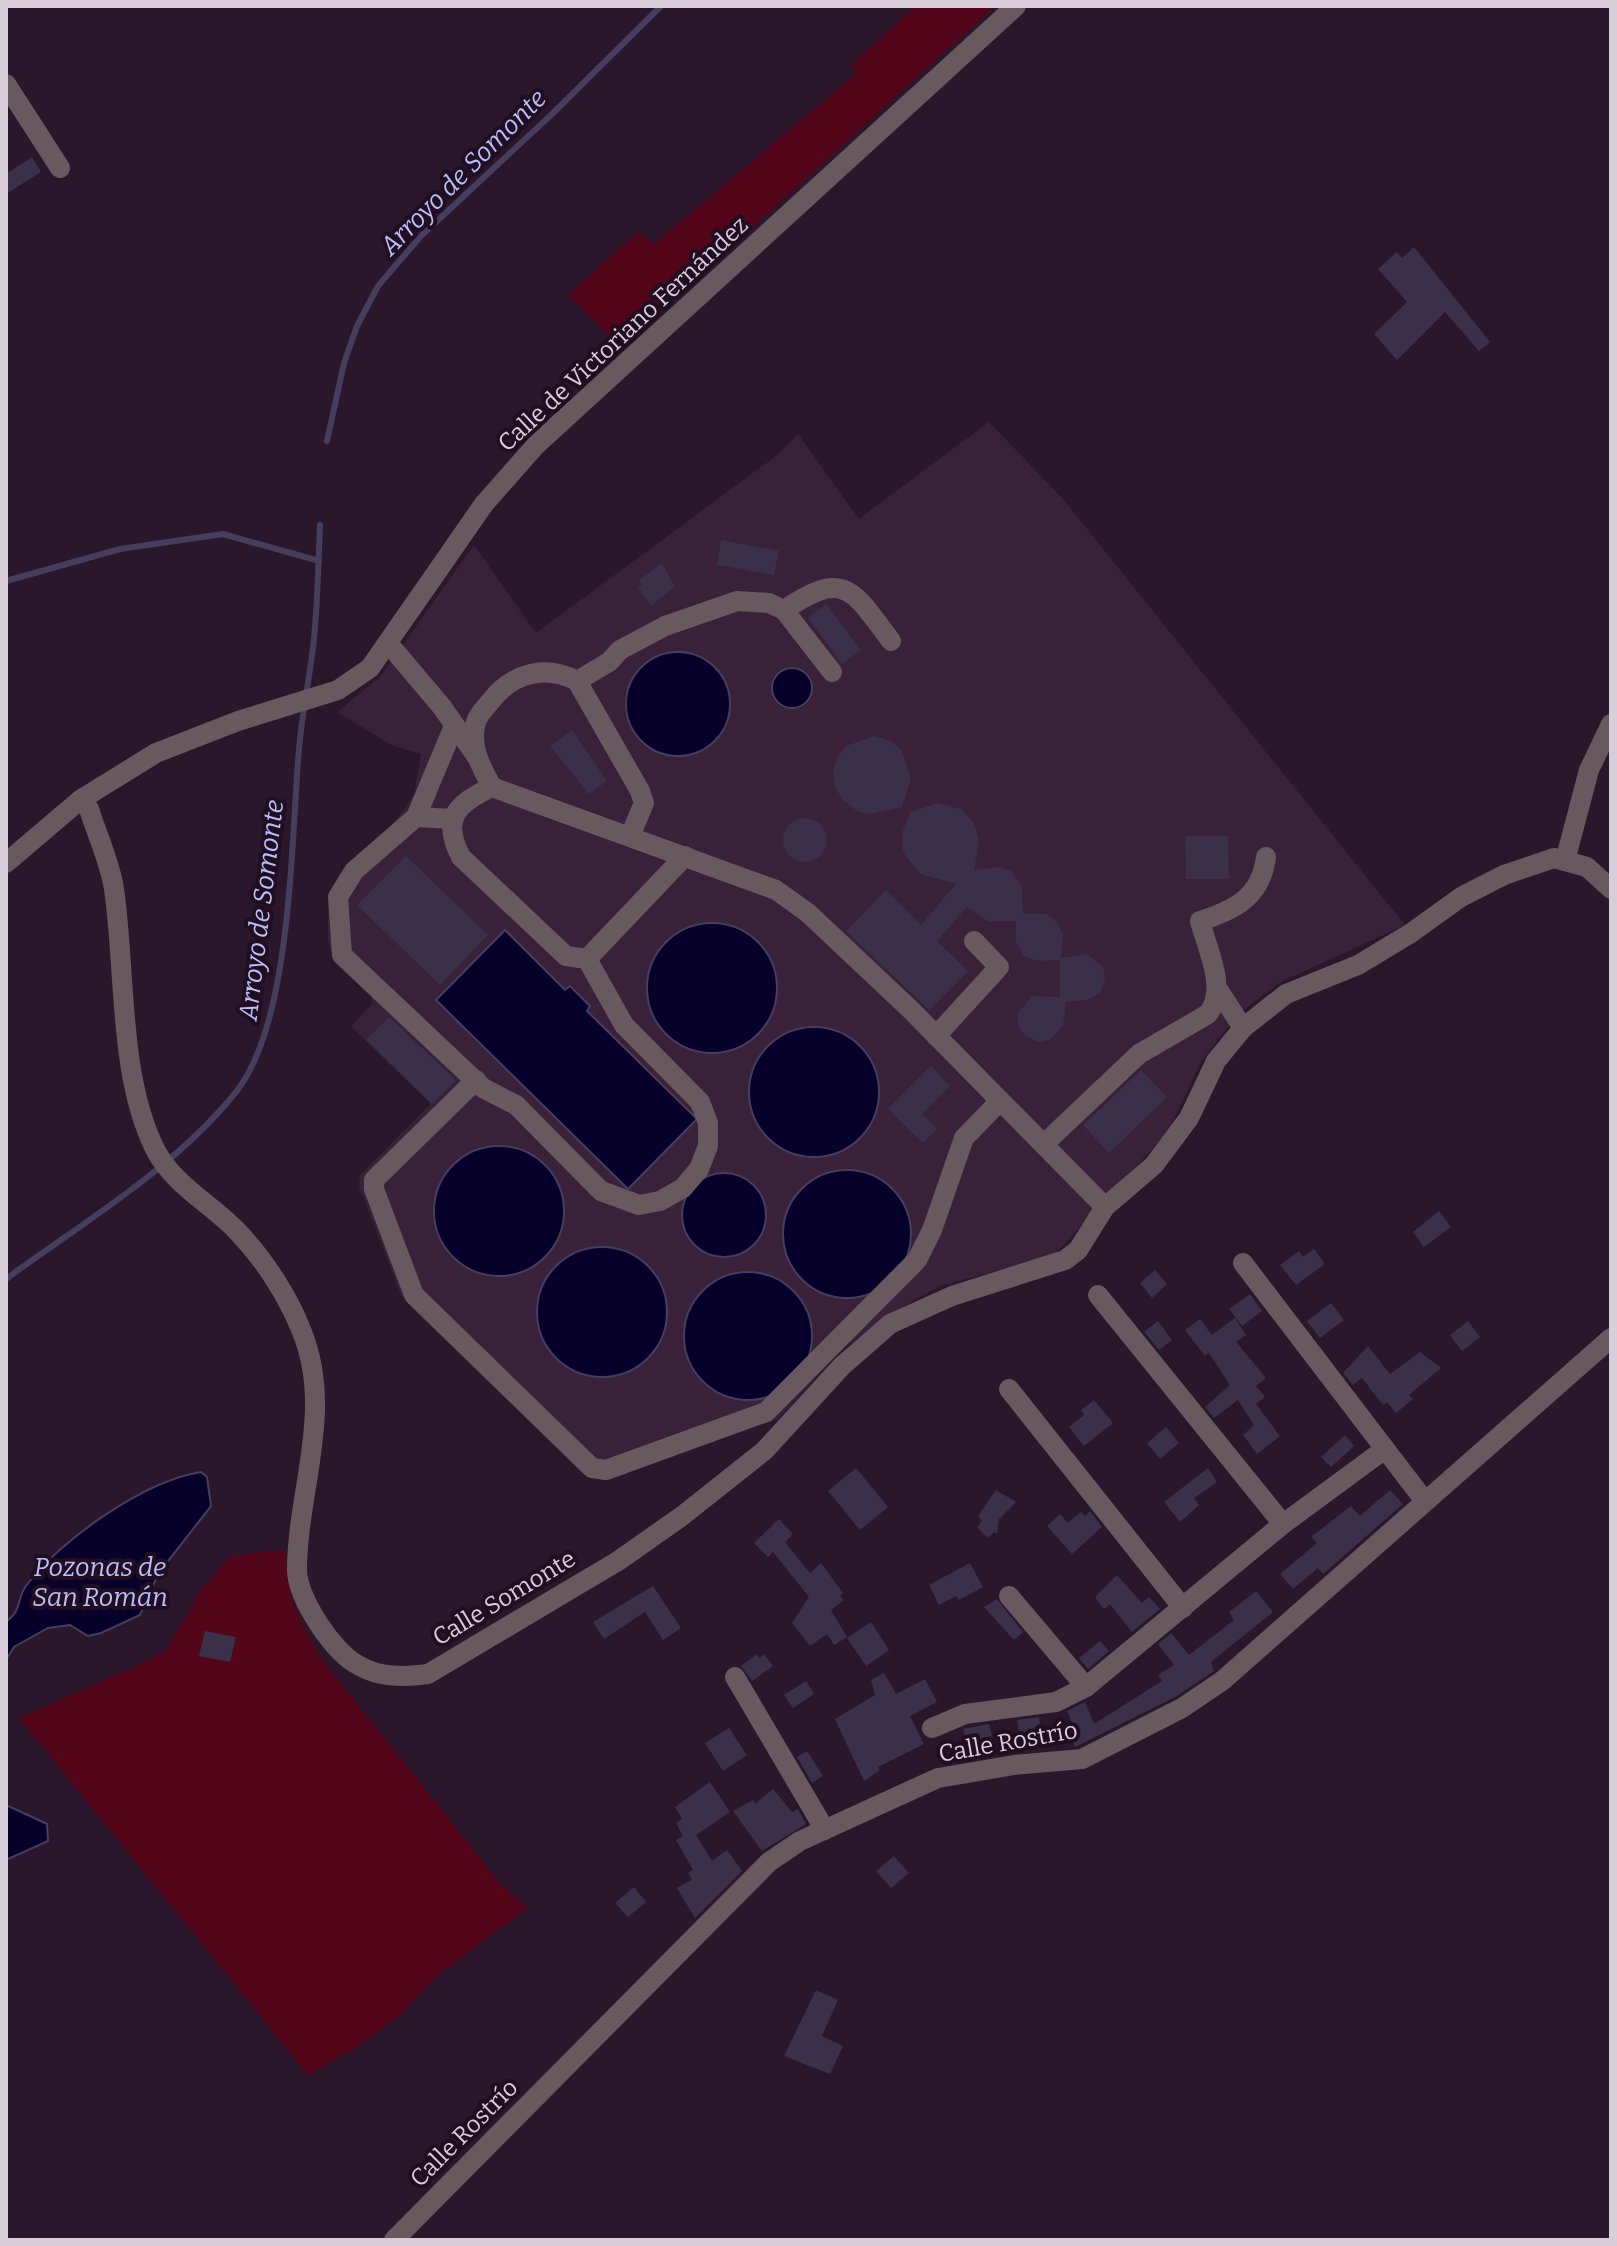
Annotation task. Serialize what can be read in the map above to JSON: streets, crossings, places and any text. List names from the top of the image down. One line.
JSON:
{"streets":{"street":["Calle de Victoriano Fernández","Calle Somonte","Calle Rostrío"]},"crossings":[["Calle de Victoriano Fernández","Calle Somonte"]],"water":["Arroyo de Somonte","Pozonas de San Román"]}
